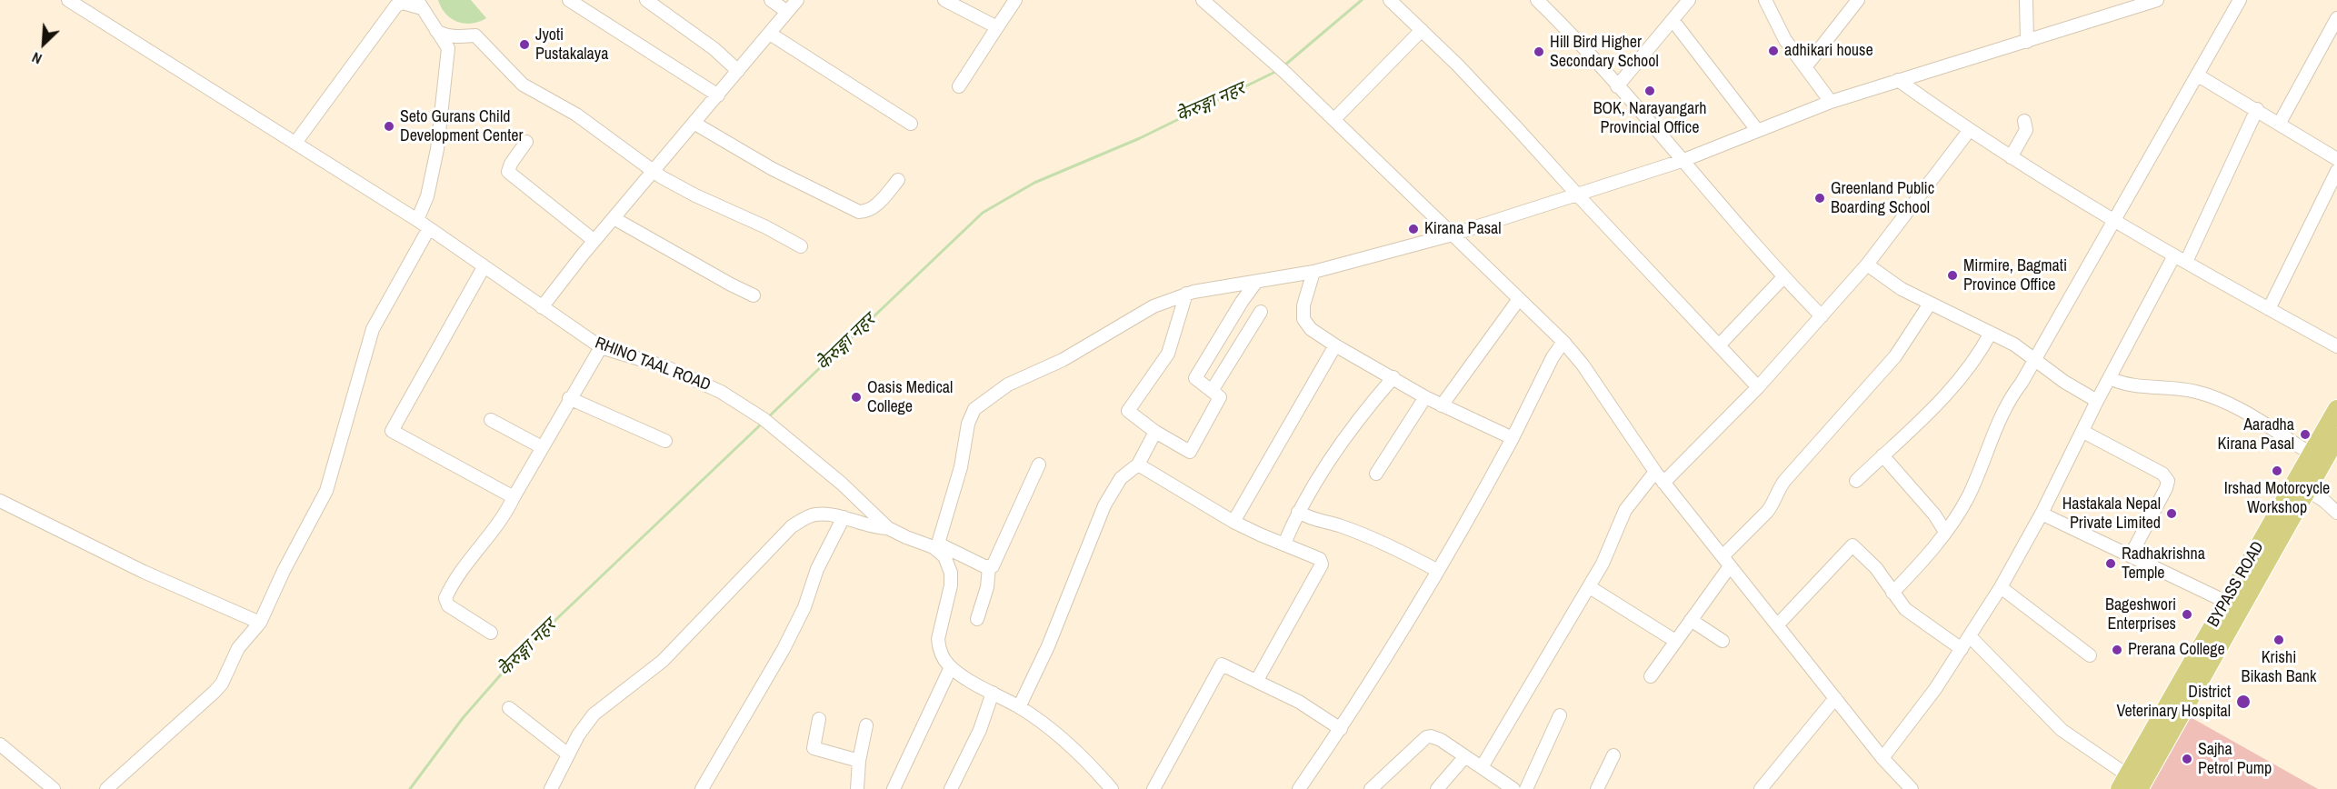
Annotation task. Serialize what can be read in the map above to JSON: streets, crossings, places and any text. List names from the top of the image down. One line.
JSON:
{"streets":{"highway":["BYPASS ROAD"],"street":["RHINO TAAL ROAD"]},"water":["केेरुङ्गा नहर"],"places":["Jyoti Pustakalaya","adhikari house","Hill Bird Higher Secondary School","BOK, Narayangarh Provincial Office","Seto Gurans Child Development Center","Greenland Public Boarding School","Kirana Pasal","Mirmire, Bagmati Province Office","Oasis Medical College","Aaradha Kirana Pasal","Irshad Motorcycle Workshop","Hastakala Nepal Private Limited","Radhakrishna Temple","Bageshwori Enterprises","Krishi Bikash Bank","Prerana College","District Veterinary Hospital","Sajha Petrol Pump"],"north":"bottom left"}
